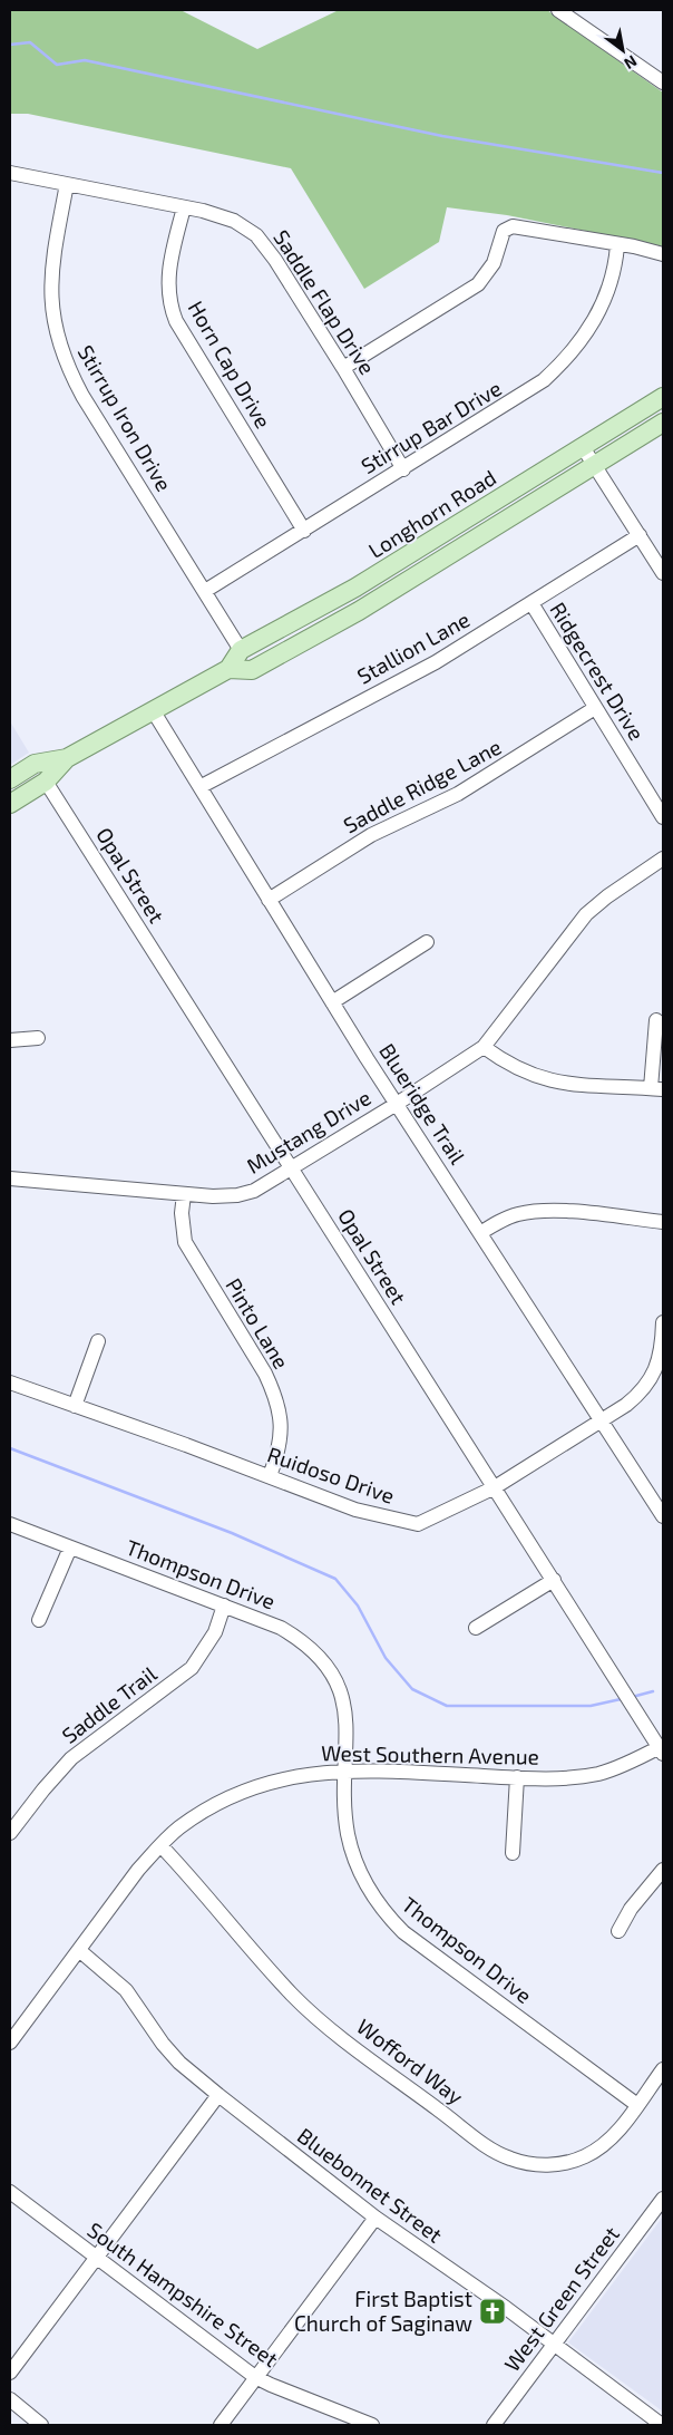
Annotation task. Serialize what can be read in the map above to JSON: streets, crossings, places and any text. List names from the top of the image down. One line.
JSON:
{"streets":{"main road":["Longhorn Road"],"street":["Saddle Flap Drive","Horn Cap Drive","Stirrup Iron Drive","Stirrup Bar Drive","Stallion Lane","Ridgecrest Drive","Saddle Ridge Lane","Opal Street","Blueridge Trail","Mustang Drive","Pinto Lane","Ruidoso Drive","Thompson Drive","Saddle Trail","West Southern Avenue","Wofford Way","Bluebonnet Street","South Hampshire Street","West Green Street"]},"crossings":[["Saddle Flap Drive","Horn Cap Drive"],["Saddle Flap Drive","Stirrup Iron Drive"],["Saddle Flap Drive","Stirrup Bar Drive"],["Horn Cap Drive","Stirrup Bar Drive"],["Stirrup Iron Drive","Stirrup Bar Drive"],["Stirrup Iron Drive","Longhorn Road"],["Longhorn Road","Opal Street"],["Longhorn Road","Blueridge Trail"],["Stallion Lane","Ridgecrest Drive"],["Stallion Lane","Blueridge Trail"],["Ridgecrest Drive","Saddle Ridge Lane"],["Saddle Ridge Lane","Blueridge Trail"],["Opal Street","Mustang Drive"],["Opal Street","Ruidoso Drive"],["Opal Street","West Southern Avenue"],["Blueridge Trail","Mustang Drive"],["Blueridge Trail","Ruidoso Drive"],["Mustang Drive","Pinto Lane"],["Pinto Lane","Ruidoso Drive"],["Thompson Drive","Saddle Trail"],["Thompson Drive","West Southern Avenue"],["Thompson Drive","Wofford Way"],["West Southern Avenue","Wofford Way"],["West Southern Avenue","Bluebonnet Street"],["Bluebonnet Street","West Green Street"]],"places":{"church":["First Baptist Church of Saginaw"]},"north":"bottom right"}
